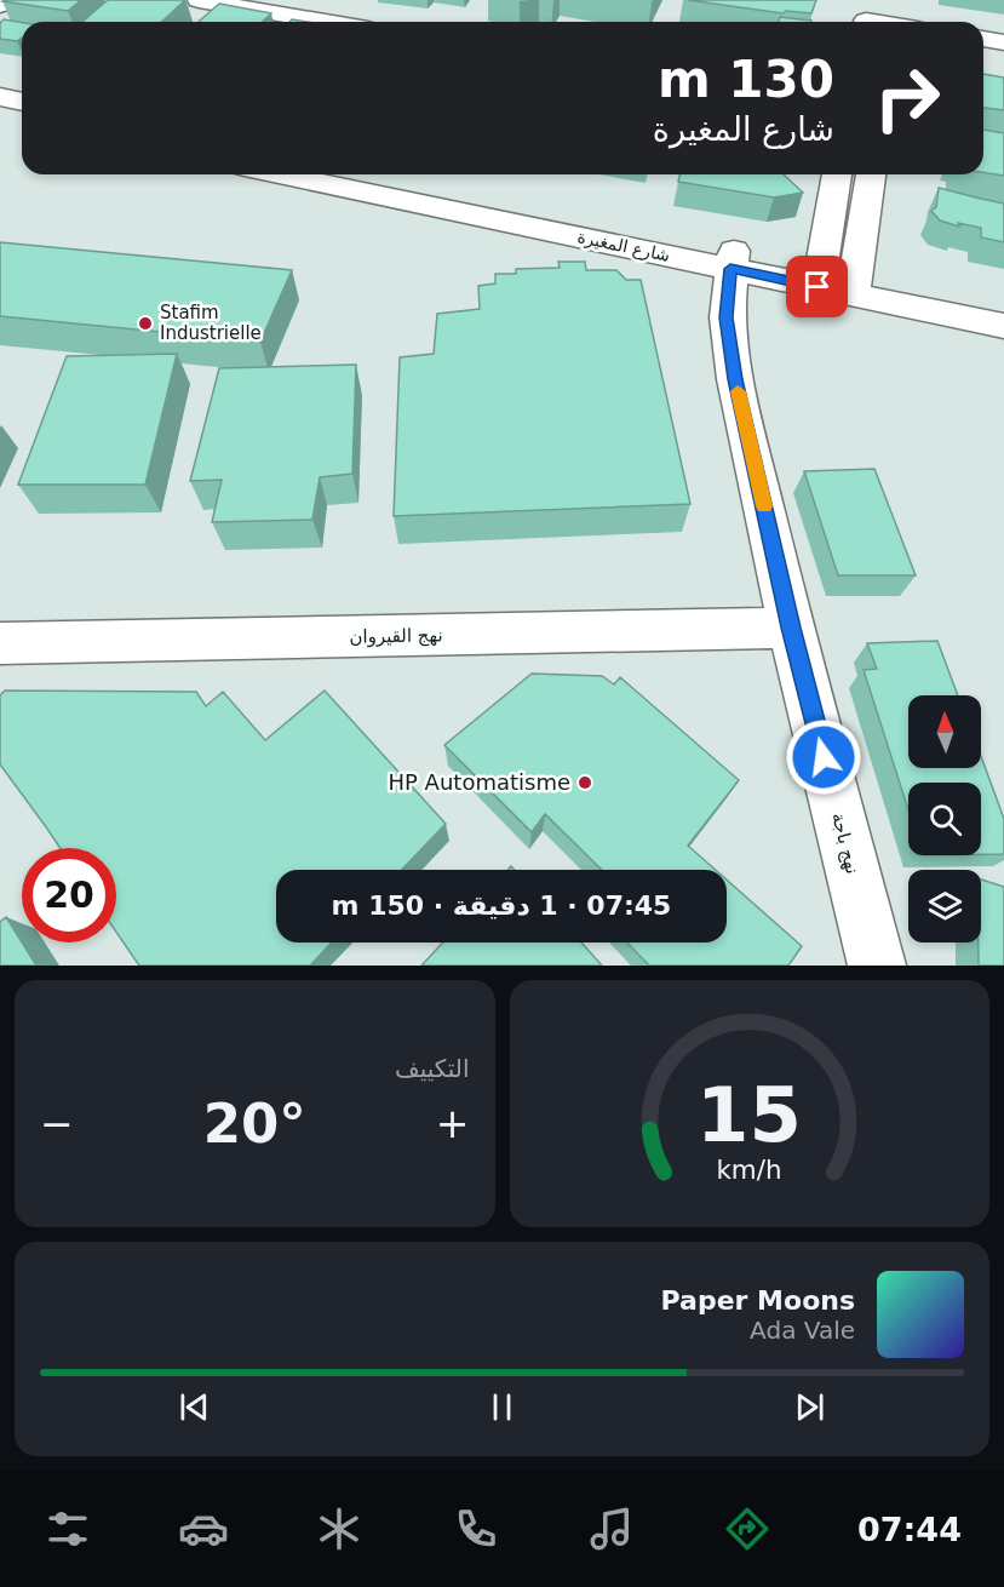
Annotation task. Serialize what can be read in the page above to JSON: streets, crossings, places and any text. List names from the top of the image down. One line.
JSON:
{"streets":{"street":["شارع المغيرة","نهج القيروان","نهج باجة"]},"crossings":[["شارع المغيرة","نهج باجة"],["نهج القيروان","نهج باجة"]],"places":["Stafim Industrielle","HP Automatisme"],"north":"top","page":{"turn":["130 m","شارع المغيرة"],"limit":"20","trip":"07:45 · 1 دقيقة · 150 m","tile":"التكييف","heat":["−","20°","+"],"song":["Paper Moons","Ada Vale"],"tabs":"07:44","gauge":["15","km/h"]}}
